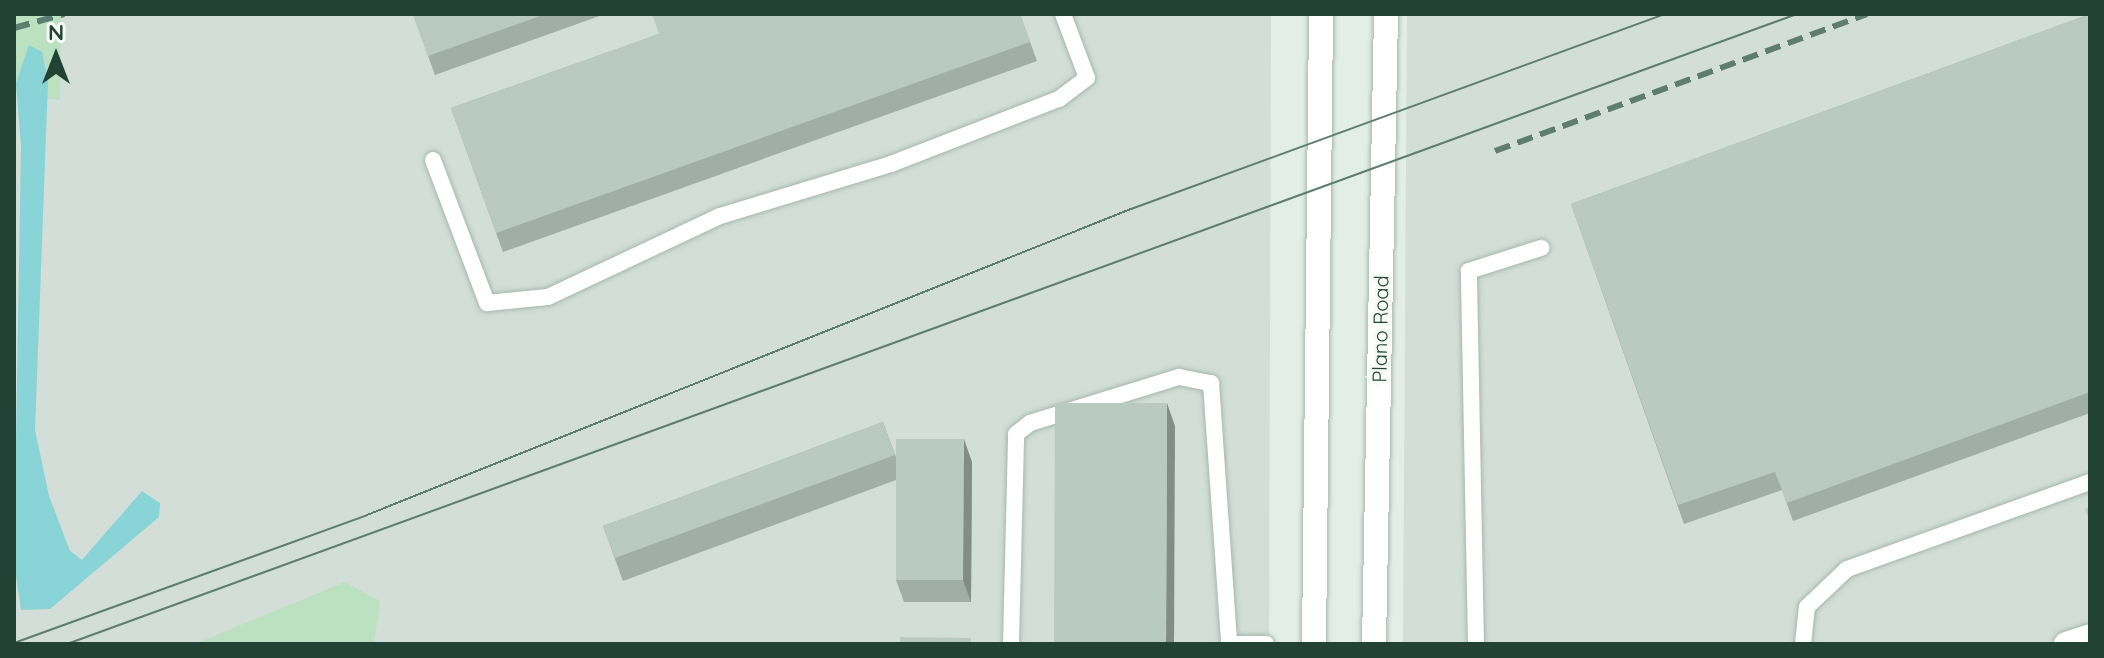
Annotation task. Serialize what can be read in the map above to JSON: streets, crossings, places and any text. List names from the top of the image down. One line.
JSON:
{"streets":{"main road":["Plano Road"]},"north":"top"}
